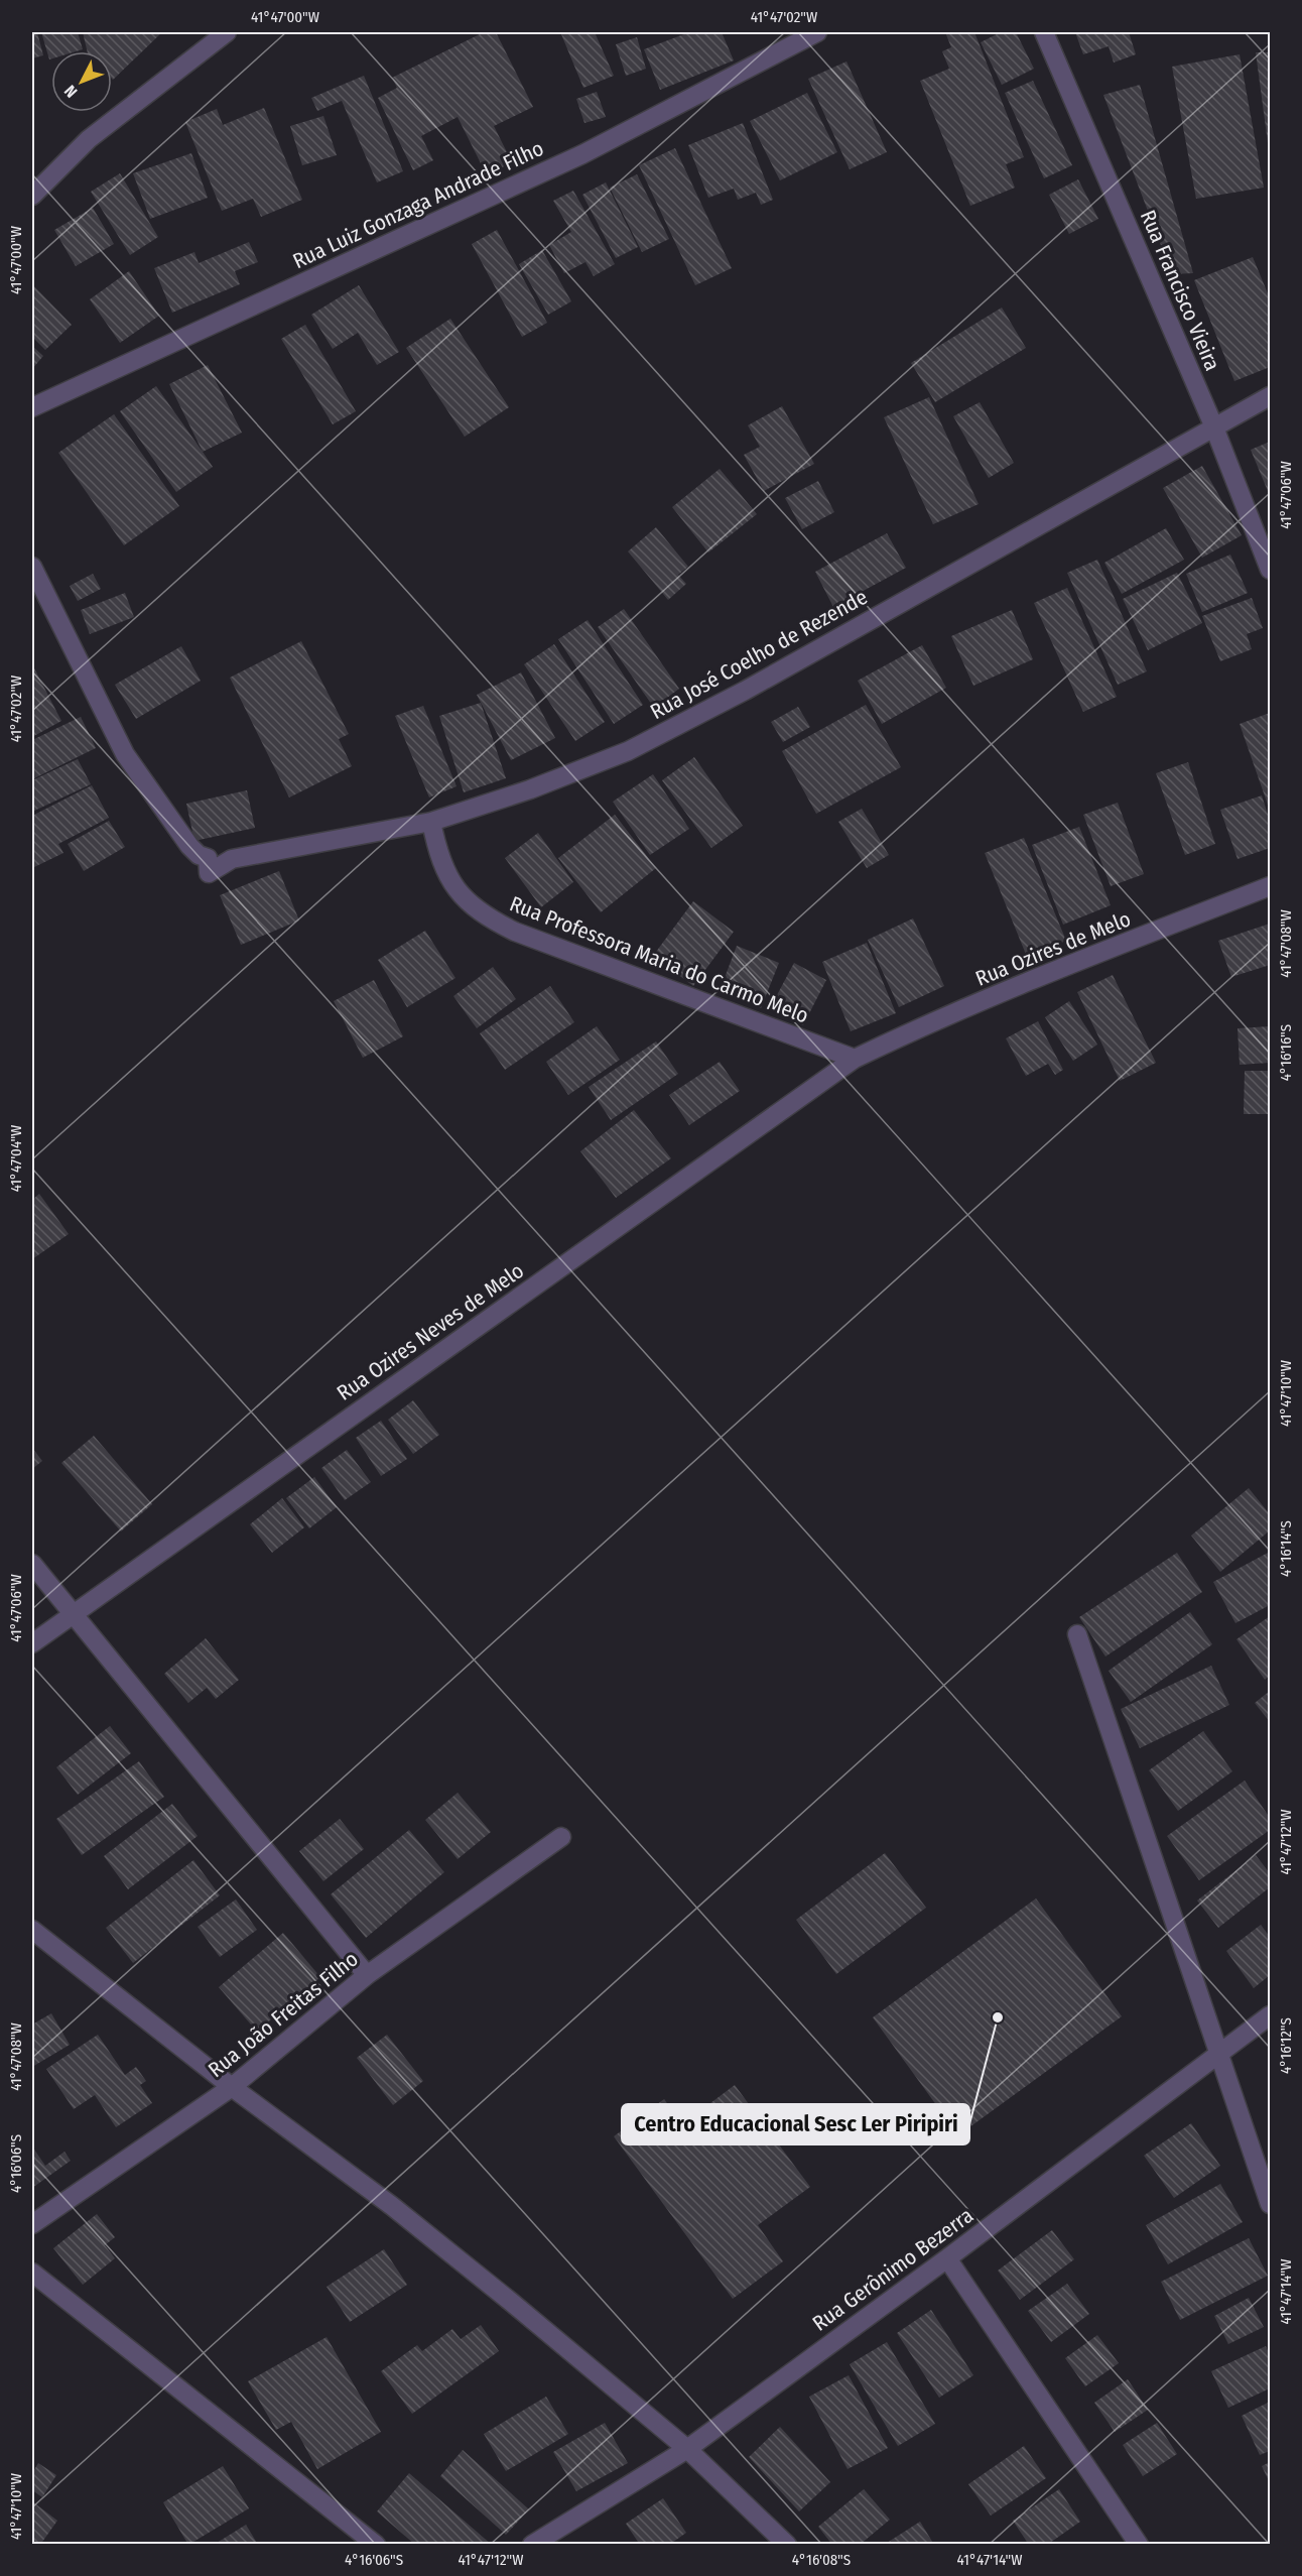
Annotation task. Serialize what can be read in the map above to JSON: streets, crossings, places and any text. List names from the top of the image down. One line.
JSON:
{"streets":{"street":["Rua Luiz Gonzaga Andrade Filho","Rua Francisco Vieira","Rua José Coelho de Rezende","Rua Ozires de Melo","Rua Professora Maria do Carmo Melo","Rua Ozires Neves de Melo","Rua João Freitas Filho","Rua Gerônimo Bezerra"]},"crossings":[["Rua Francisco Vieira","Rua José Coelho de Rezende"],["Rua José Coelho de Rezende","Rua Professora Maria do Carmo Melo"],["Rua Ozires de Melo","Rua Professora Maria do Carmo Melo"],["Rua Ozires de Melo","Rua Ozires Neves de Melo"],["Rua Professora Maria do Carmo Melo","Rua Ozires Neves de Melo"]],"places":["Centro Educacional Sesc Ler Piripiri"],"north":"bottom left","coordinates":["41°47'00\"W","41°47'02\"W","41°47'06\"W","41°47'08\"W","4°16'16\"S","41°47'04\"W","41°47'10\"W","4°16'14\"S","41°47'12\"W","4°16'12\"S","4°16'06\"S","41°47'14\"W","4°16'08\"S"]}
